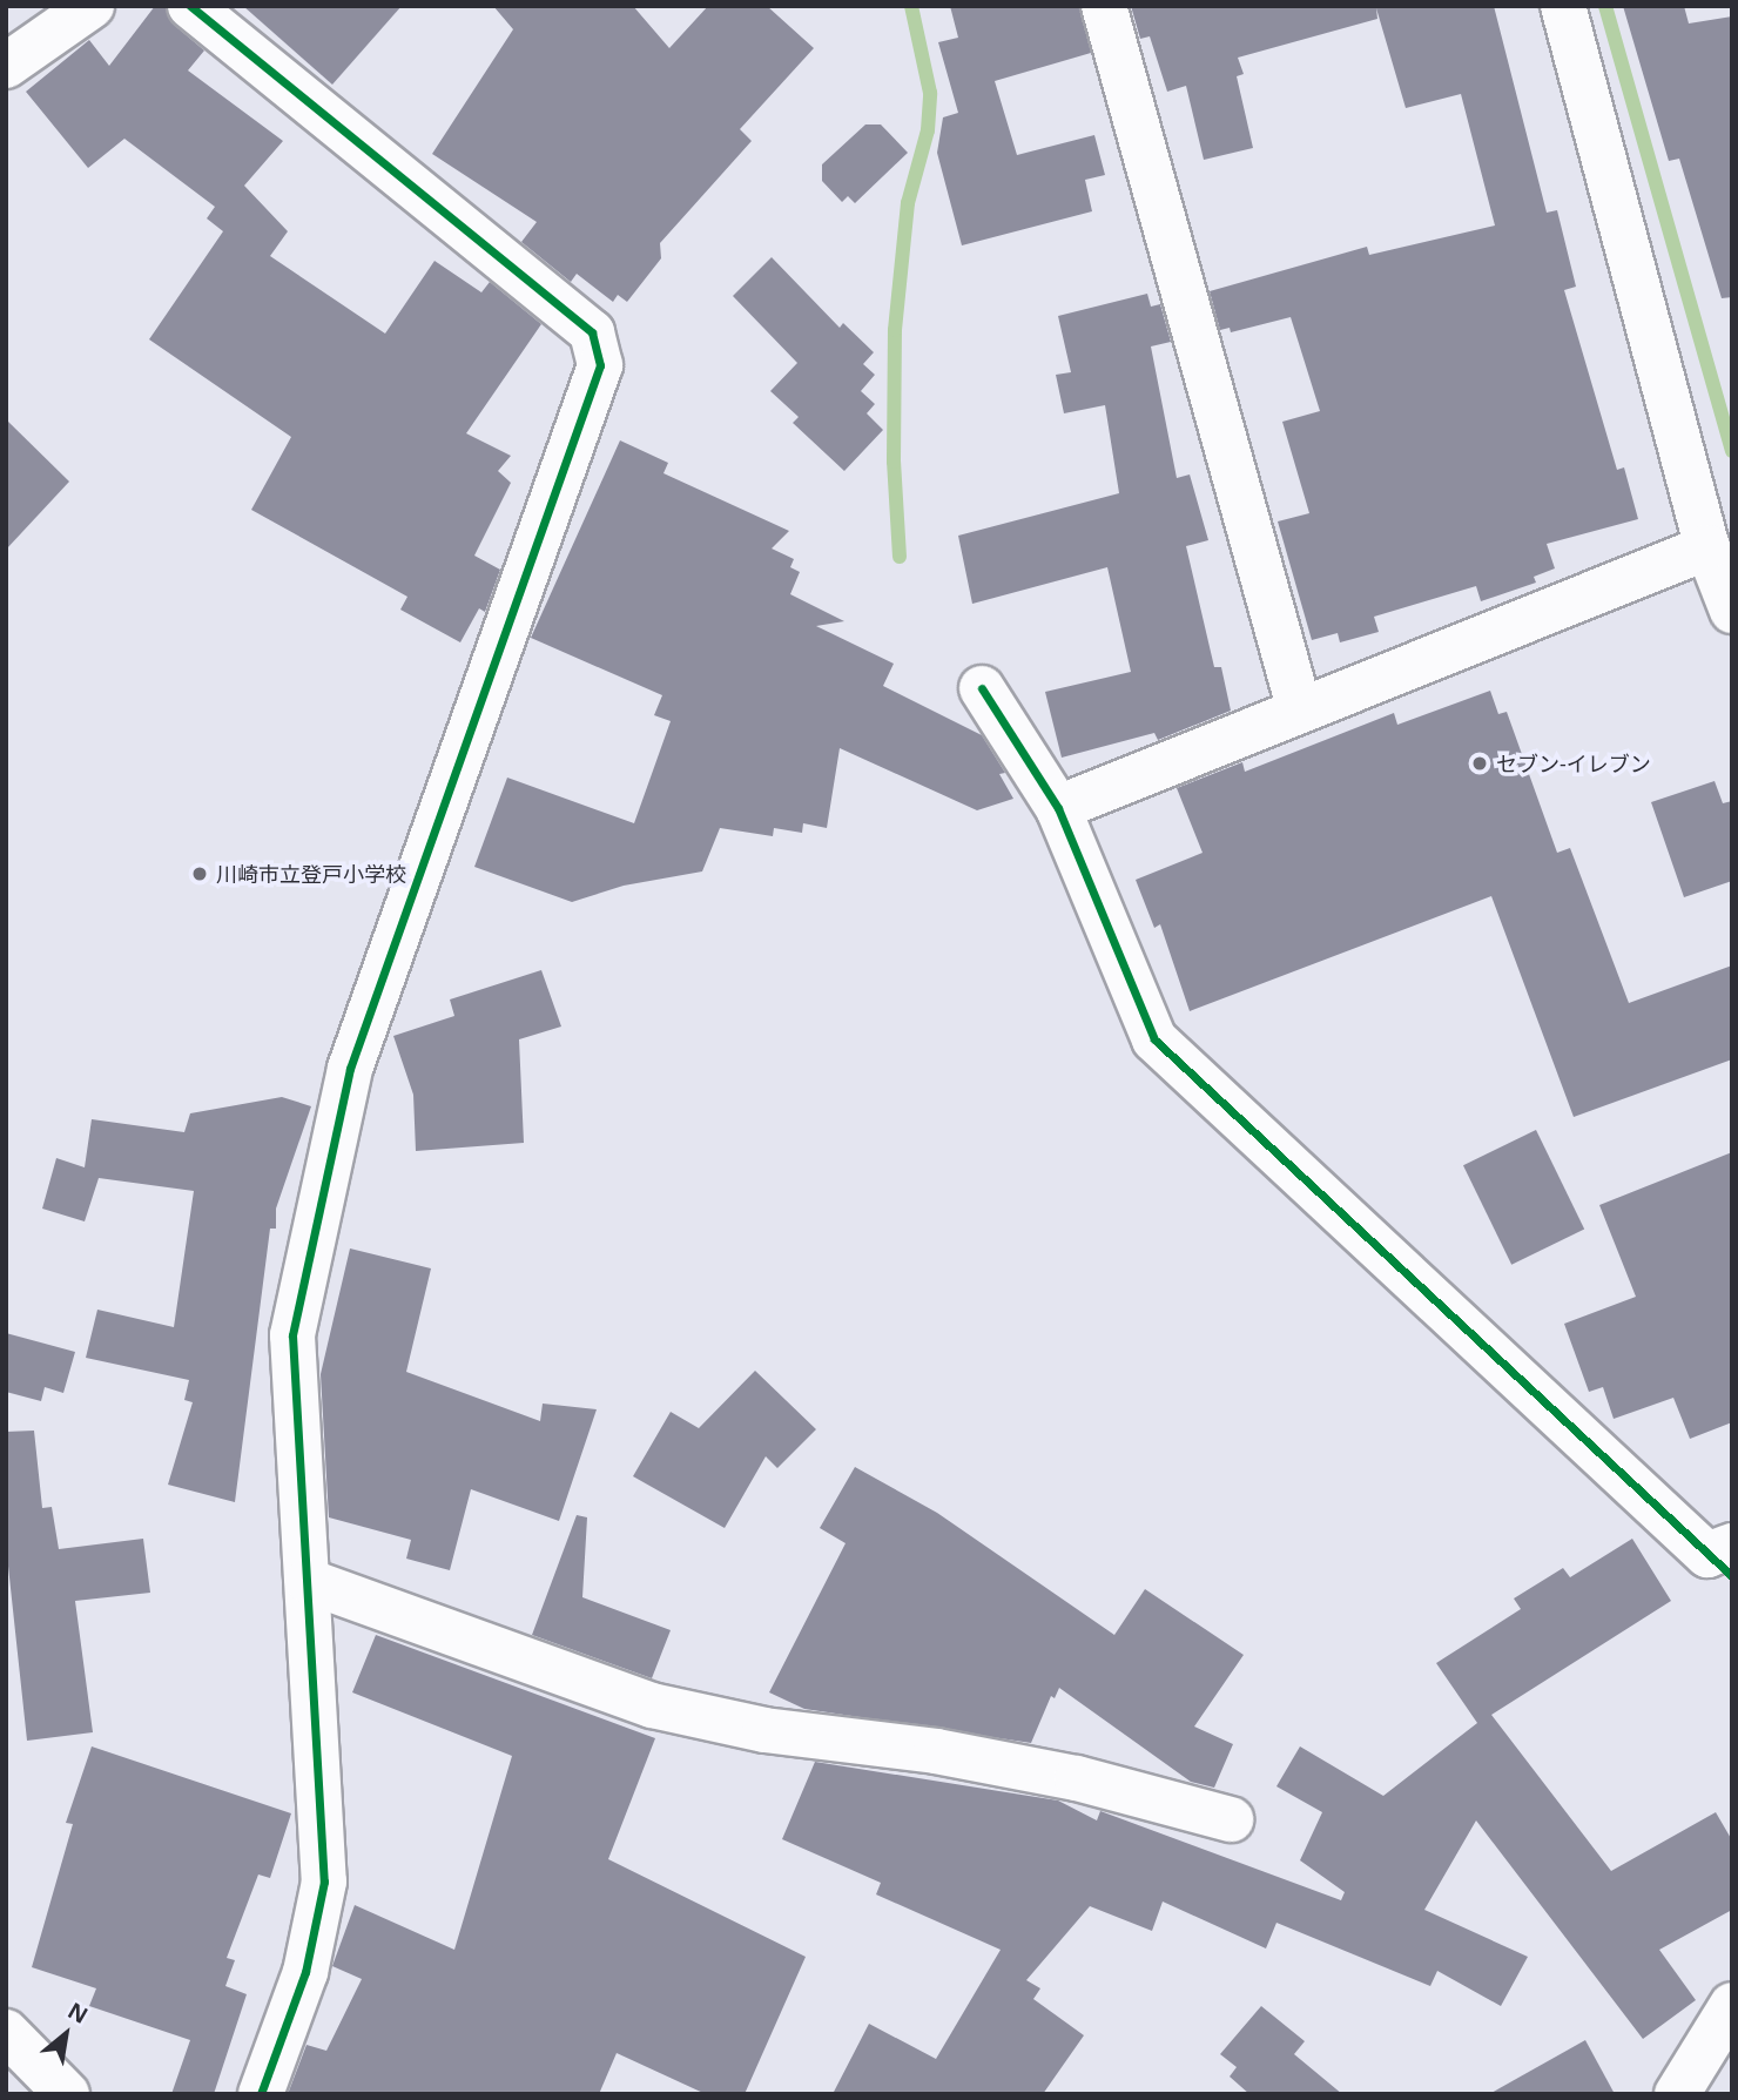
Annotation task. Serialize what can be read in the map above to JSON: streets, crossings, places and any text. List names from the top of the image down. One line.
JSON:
{"places":["セブン-イレブン","川崎市立登戸小学校"],"north":"top right"}
